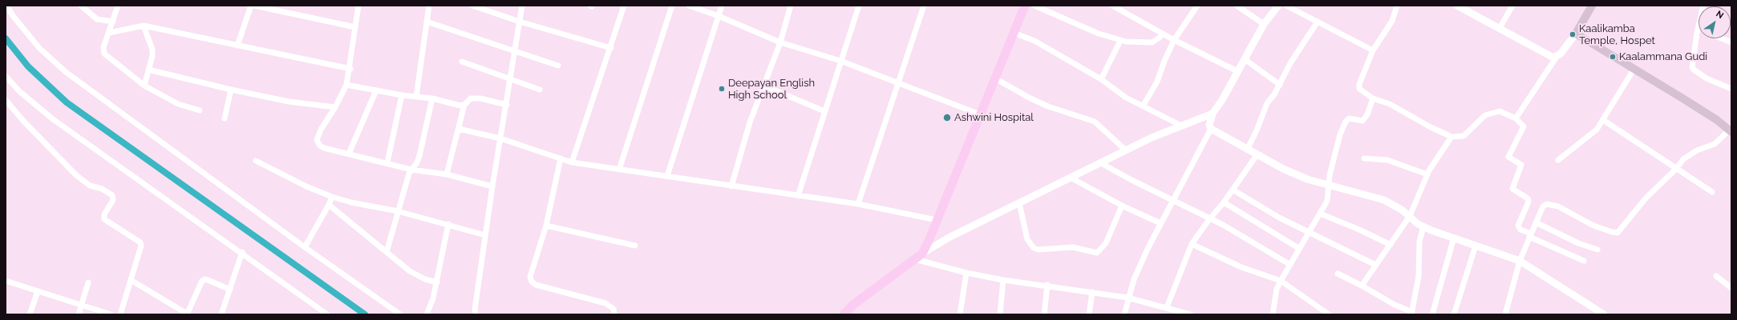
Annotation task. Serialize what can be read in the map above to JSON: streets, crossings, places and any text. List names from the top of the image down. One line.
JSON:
{"places":["Kaalikamba Temple, Hospet","Kaalammana Gudi","Deepayan English High School","Ashwini Hospital"],"north":"top right"}
